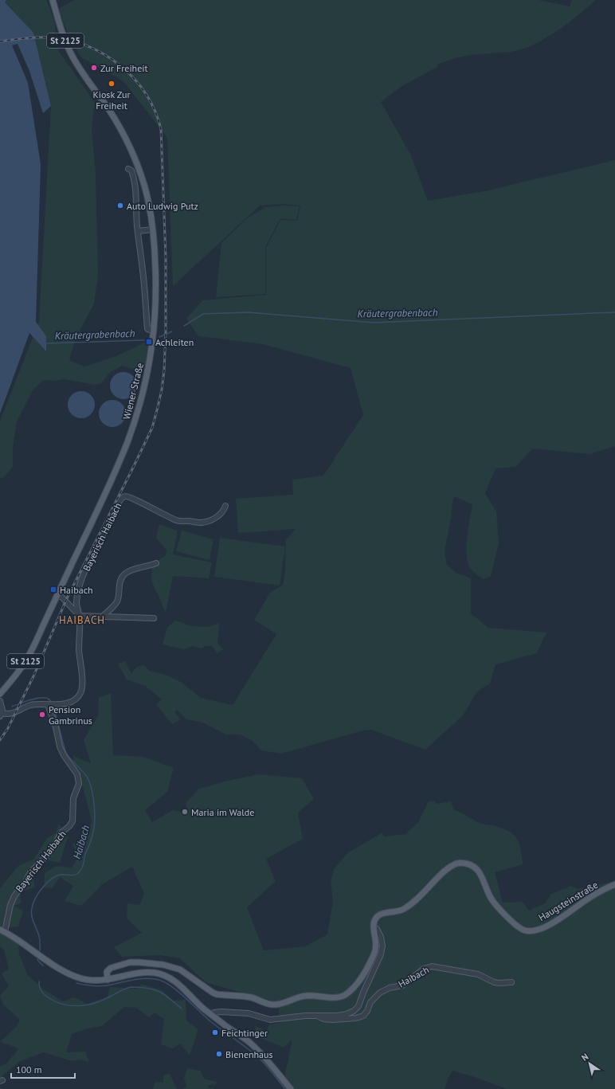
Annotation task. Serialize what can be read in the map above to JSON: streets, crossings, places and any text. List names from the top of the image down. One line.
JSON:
{"streets":{"main road":["St 2125","Wiener Straße","Haugsteinstraße"],"street":["Bayerisch Haibach","Haibach"]},"districts":["HAIBACH"],"water":["Kräutergrabenbach","Haibach"],"places":{"other":["Zur Freiheit","Kiosk Zur Freiheit","Auto Ludwig Putz","Pension Gambrinus","Maria im Walde","Feichtinger","Bienenhaus"],"transit":["Achleiten","Haibach"]},"scale_bar":"100 m","north":"top left"}
